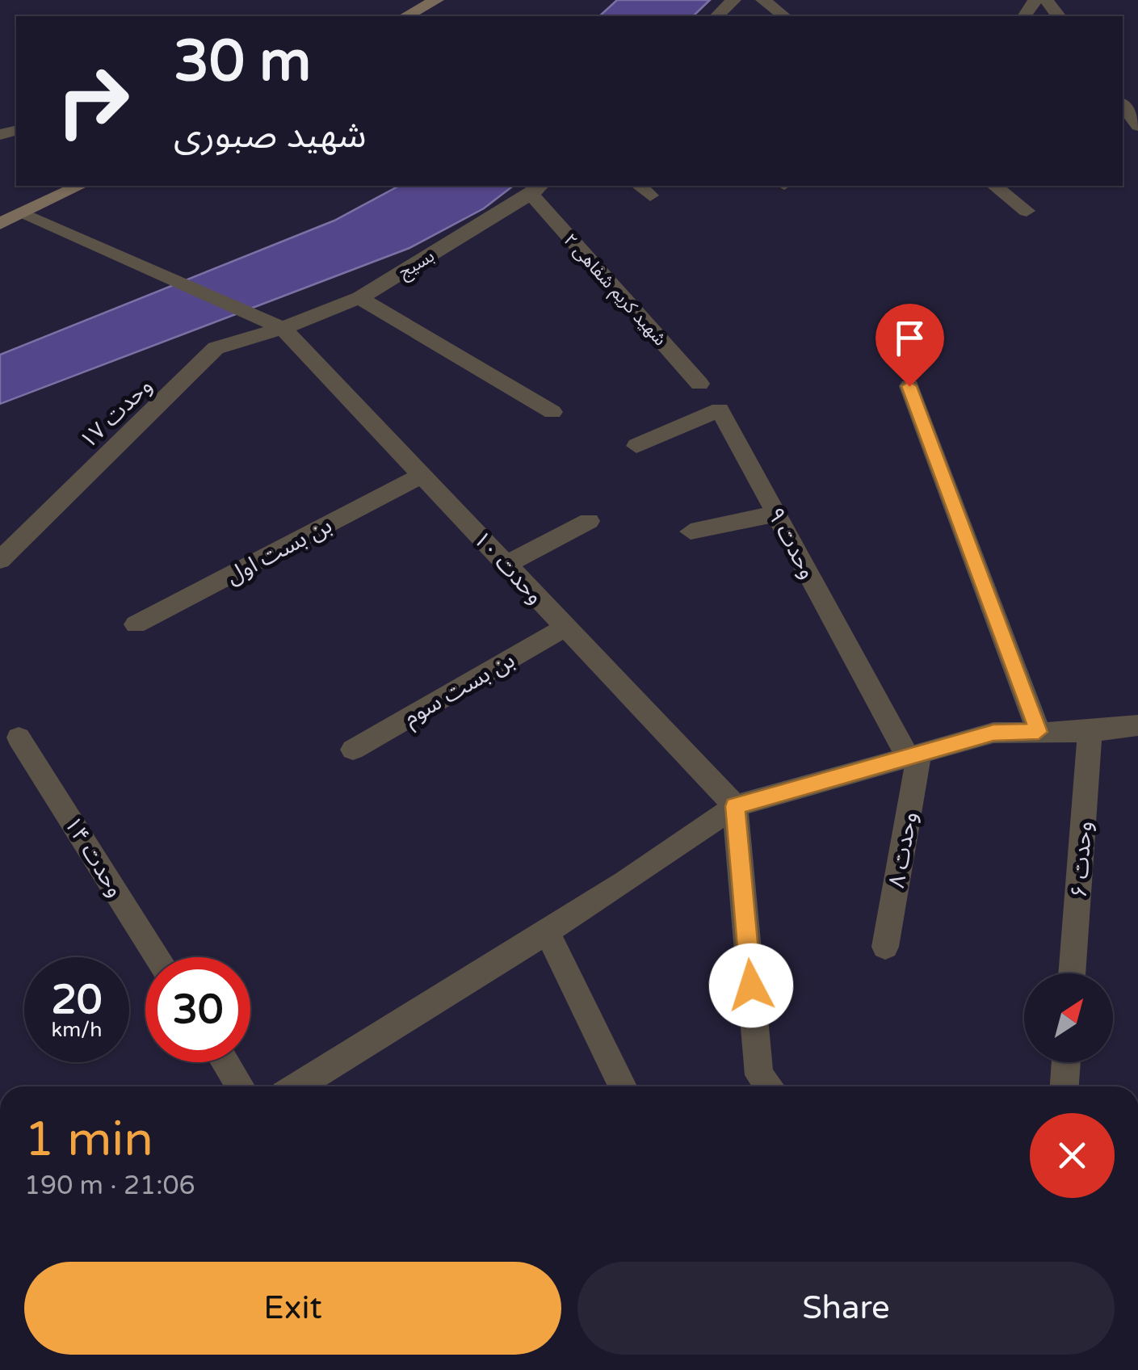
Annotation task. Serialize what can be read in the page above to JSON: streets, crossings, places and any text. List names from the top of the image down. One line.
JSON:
{"streets":{"street":["بسیج","شهید کریم شفاهی ۲","وحدت ۱۷","وحدت ۹","بن بست اول","وحدت ۱۰","بن بست سوم","وحدت ۸","وحدت ۱۴","وحدت ۶"]},"crossings":[["بسیج","شهید کریم شفاهی ۲"],["بسیج","وحدت ۱۷"],["بسیج","وحدت ۱۰"],["وحدت ۱۷","وحدت ۱۰"],["وحدت ۹","وحدت ۸"],["بن بست اول","وحدت ۱۰"],["وحدت ۱۰","بن بست سوم"]],"north":"top right","page":{"turn":["30 m","شهید صبوری"],"speed":"20 km/h","limit":"30","heading":["1 min","190 m · 21:06"],"buttons":["Exit","Share"]}}
